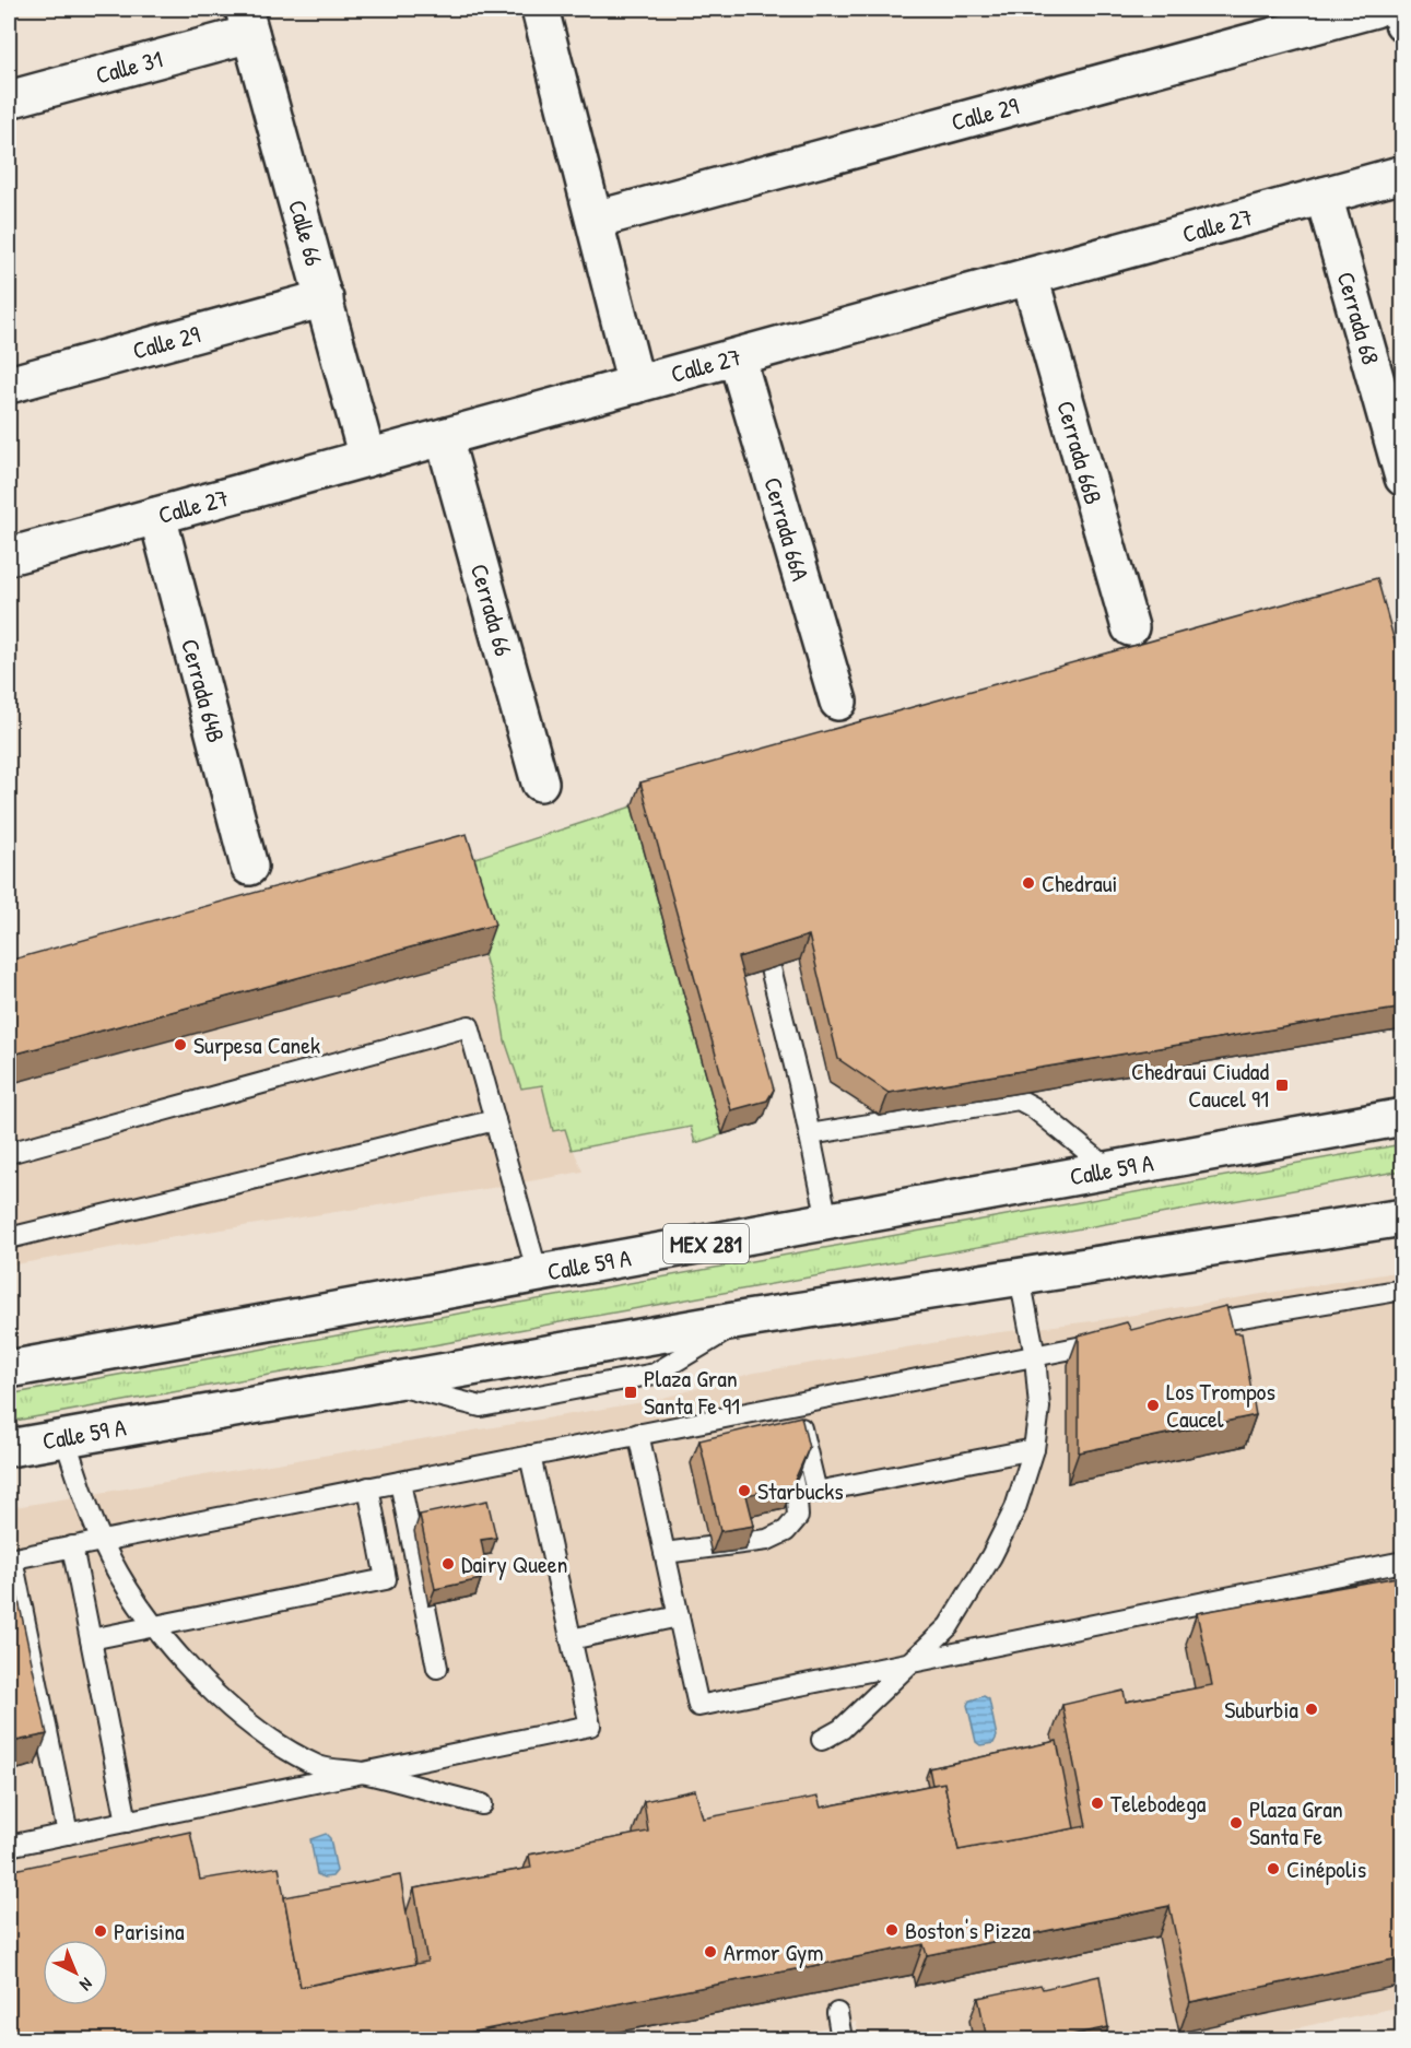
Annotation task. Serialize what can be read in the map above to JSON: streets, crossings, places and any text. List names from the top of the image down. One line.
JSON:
{"streets":{"street":["Calle 31","Calle 29","Calle 27","Calle 66","Cerrada 68","Cerrada 66B","Cerrada 66A","Cerrada 66","Cerrada 64B","Calle 59 A","MEX 281"]},"crossings":[["Calle 31","Calle 66"],["Calle 29","Calle 66"],["Calle 27","Calle 66"],["Calle 27","Cerrada 68"],["Calle 27","Cerrada 66B"],["Calle 27","Cerrada 66A"],["Calle 27","Cerrada 66"],["Calle 27","Cerrada 64B"]],"places":{"other":["Chedraui","Surpesa Canek","Los Trompos Caucel","Starbucks","Dairy Queen","Suburbia","Telebodega","Plaza Gran Santa Fe","Cinépolis","Boston's Pizza","Parisina","Armor Gym"],"transit":["Chedraui Ciudad Caucel 91","Plaza Gran Santa Fe 91"]},"north":"bottom right"}
